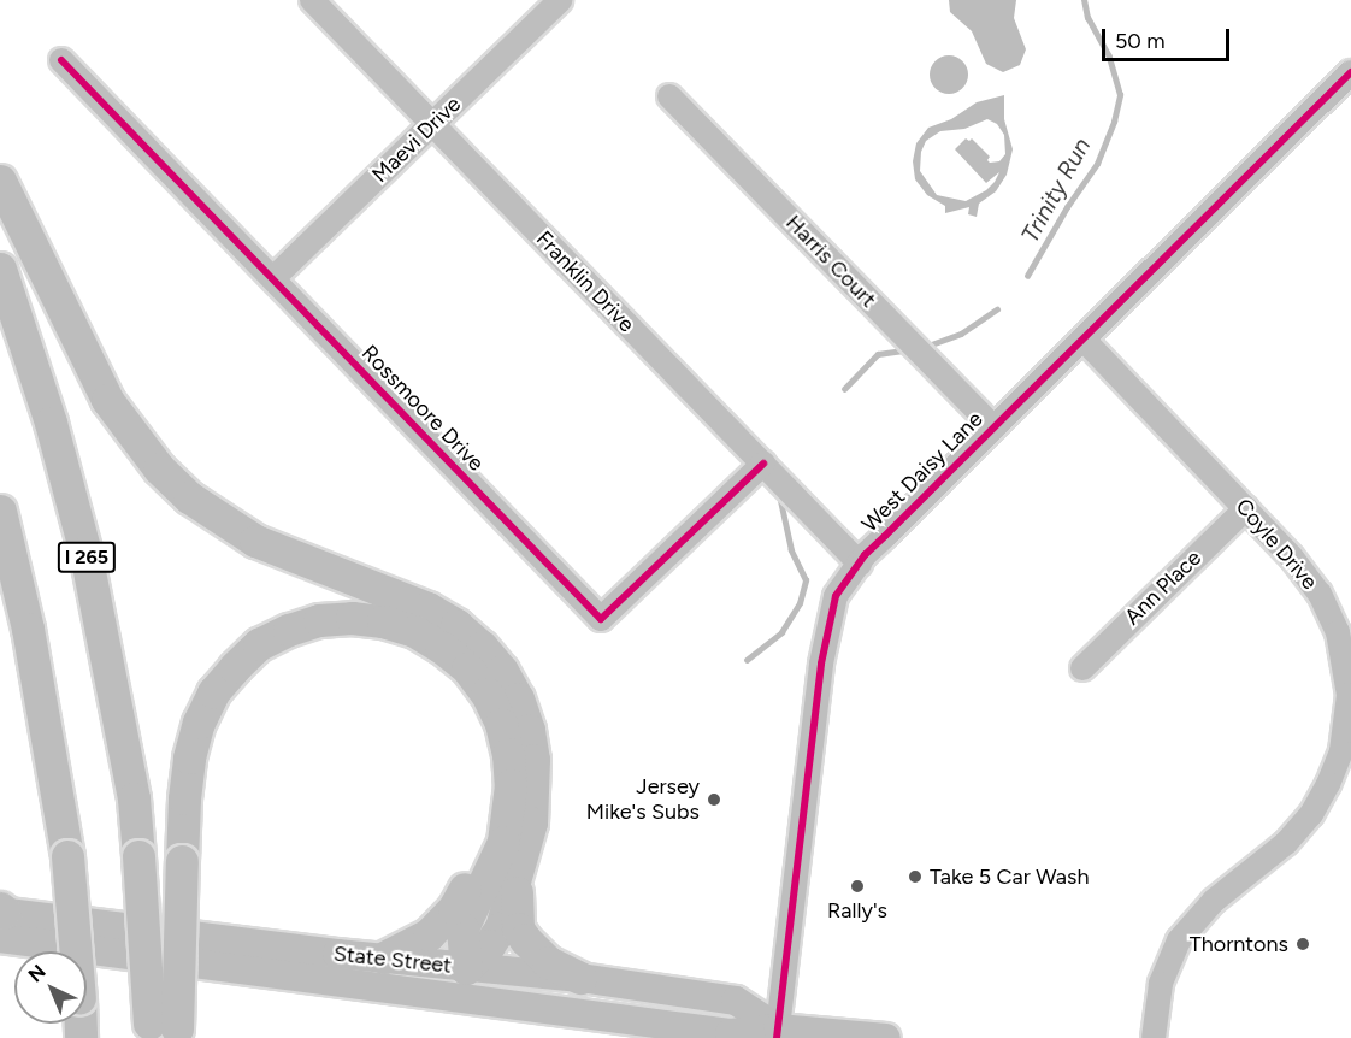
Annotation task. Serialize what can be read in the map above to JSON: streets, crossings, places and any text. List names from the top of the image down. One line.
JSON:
{"streets":{"highway":["I 265"],"main road":["State Street"],"street":["Maevi Drive","Harris Court","Franklin Drive","Rossmoore Drive","West Daisy Lane","Coyle Drive","Ann Place"]},"crossings":[["Maevi Drive","Franklin Drive"],["Maevi Drive","Rossmoore Drive"],["Harris Court","West Daisy Lane"],["Franklin Drive","Rossmoore Drive"],["Franklin Drive","West Daisy Lane"],["West Daisy Lane","Coyle Drive"],["West Daisy Lane","State Street"],["Coyle Drive","Ann Place"]],"water":["Trinity Run"],"places":["Jersey Mike's Subs","Take 5 Car Wash","Rally's","Thorntons"],"scale_bar":"50 m","north":"top left"}
